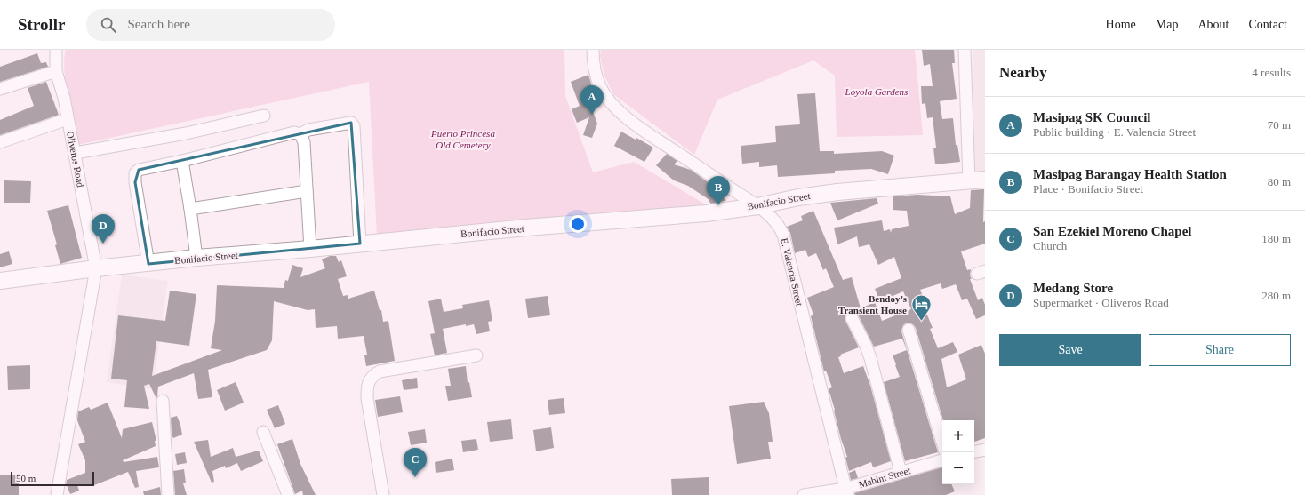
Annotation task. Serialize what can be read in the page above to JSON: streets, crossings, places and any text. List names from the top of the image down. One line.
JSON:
{"streets":{"street":["Oliveros Road","Bonifacio Street","E. Valencia Street","Mabini Street"]},"crossings":[["Oliveros Road","Bonifacio Street"],["Bonifacio Street","E. Valencia Street"],["E. Valencia Street","Mabini Street"]],"parks":["Loyola Gardens","Puerto Princesa Old Cemetery"],"places":{"hotel":["Bendoy’s Transient House"]},"scale_bar":"50 m","page":{"header":"Strollr","search":"Search here","nav":["Home","Map","About","Contact"],"heading":["Nearby","4 results"],"pins":["A","B","D","C"],"list":[{"mark":"A","name":"Masipag SK Council","note":"Public building · E. Valencia Street","value":"70 m"},{"mark":"B","name":"Masipag Barangay Health Station","note":"Place · Bonifacio Street","value":"80 m"},{"mark":"C","name":"San Ezekiel Moreno Chapel","note":"Church","value":"180 m"},{"mark":"D","name":"Medang Store","note":"Supermarket · Oliveros Road","value":"280 m"}],"buttons":["Save","Share"],"map_buttons":["+","−"],"scale":"50 m"}}
